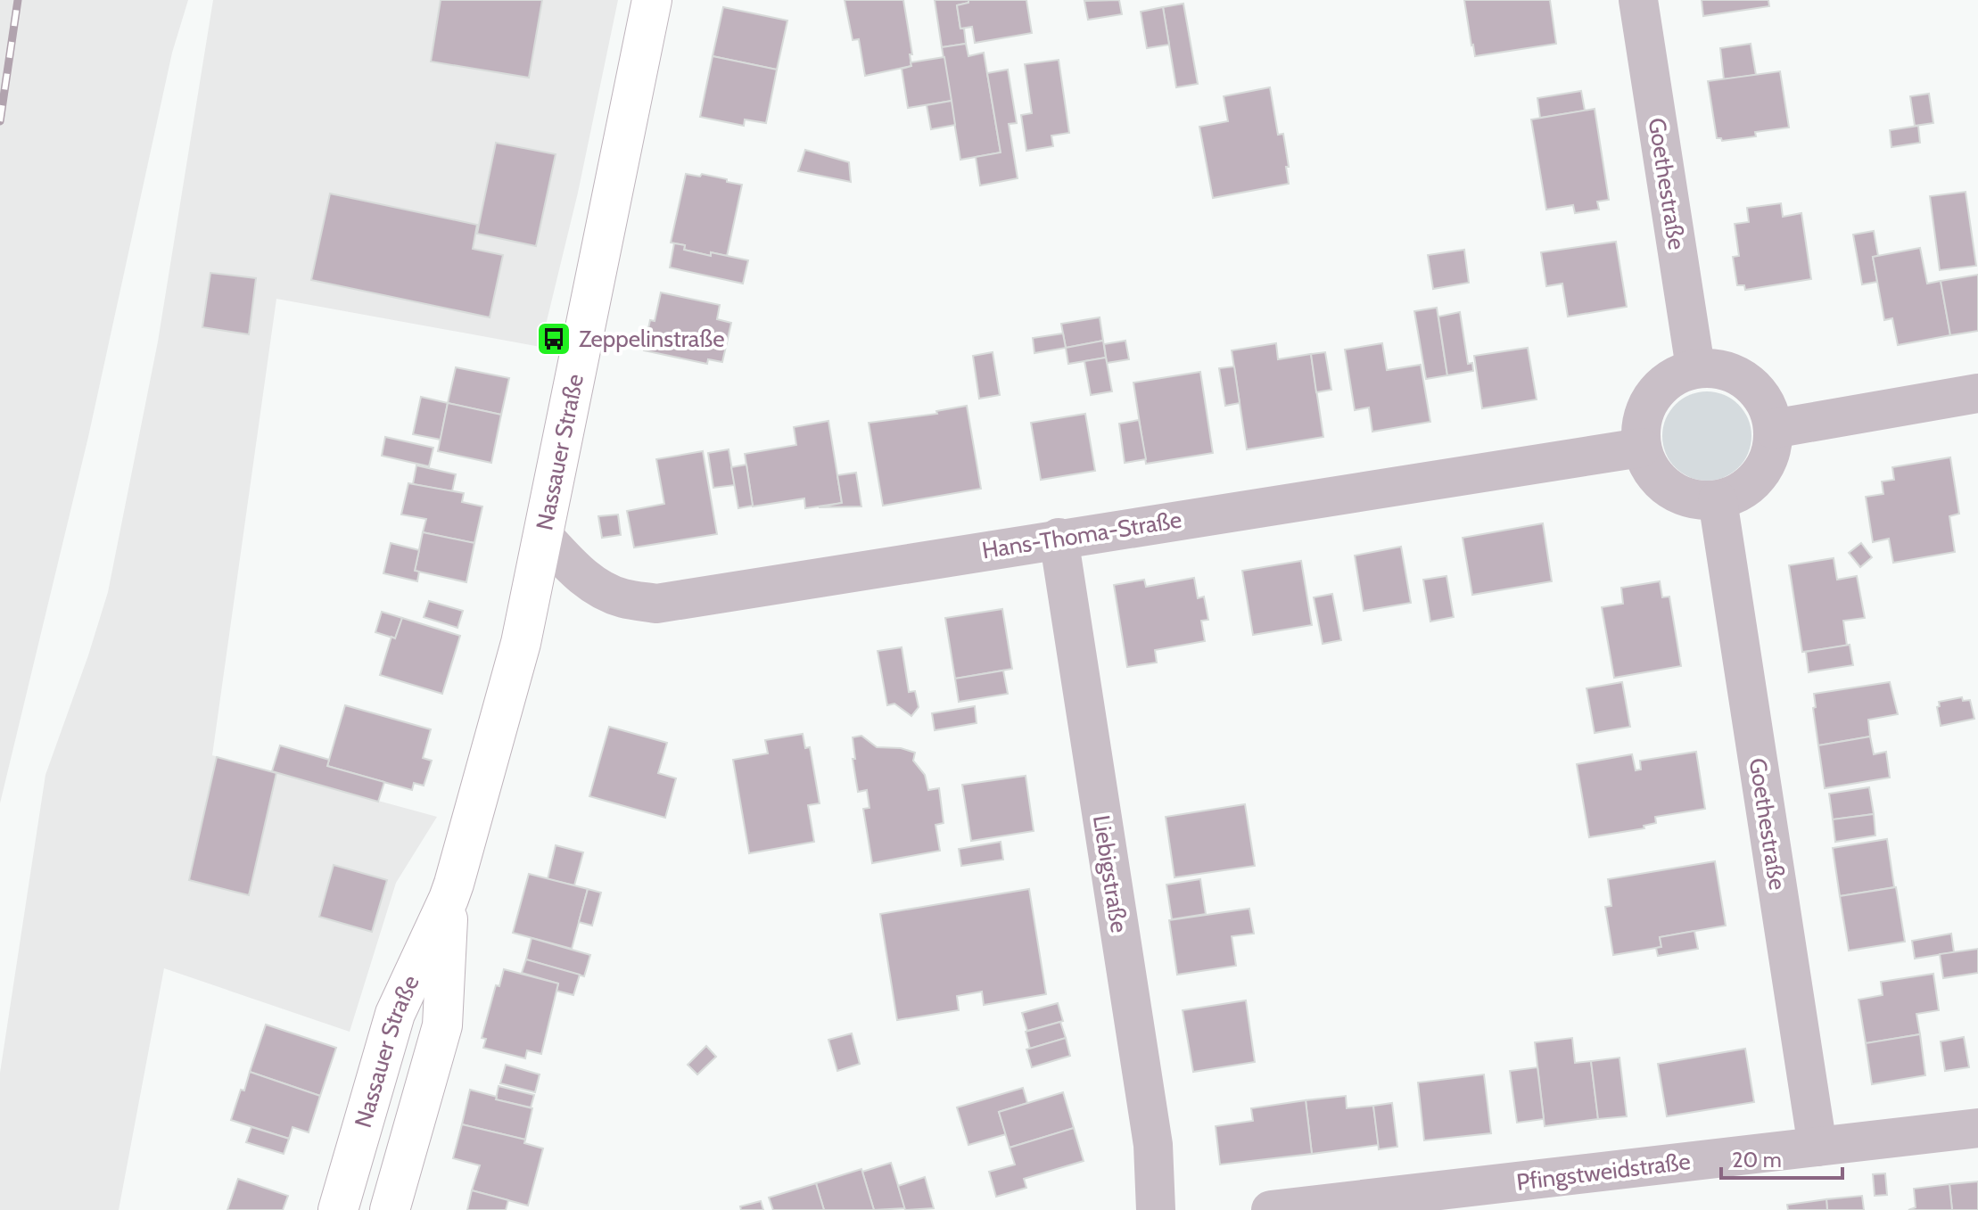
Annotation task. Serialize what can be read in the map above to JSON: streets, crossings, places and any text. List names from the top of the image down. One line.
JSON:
{"streets":{"main road":["Nassauer Straße"],"street":["Goethestraße","Hans-Thoma-Straße","Liebigstraße","Pfingstweidstraße"]},"crossings":[["Goethestraße","Hans-Thoma-Straße"],["Goethestraße","Pfingstweidstraße"],["Nassauer Straße","Hans-Thoma-Straße"],["Hans-Thoma-Straße","Liebigstraße"]],"places":{"bus stop":["Zeppelinstraße"]},"scale_bar":"20 m"}
